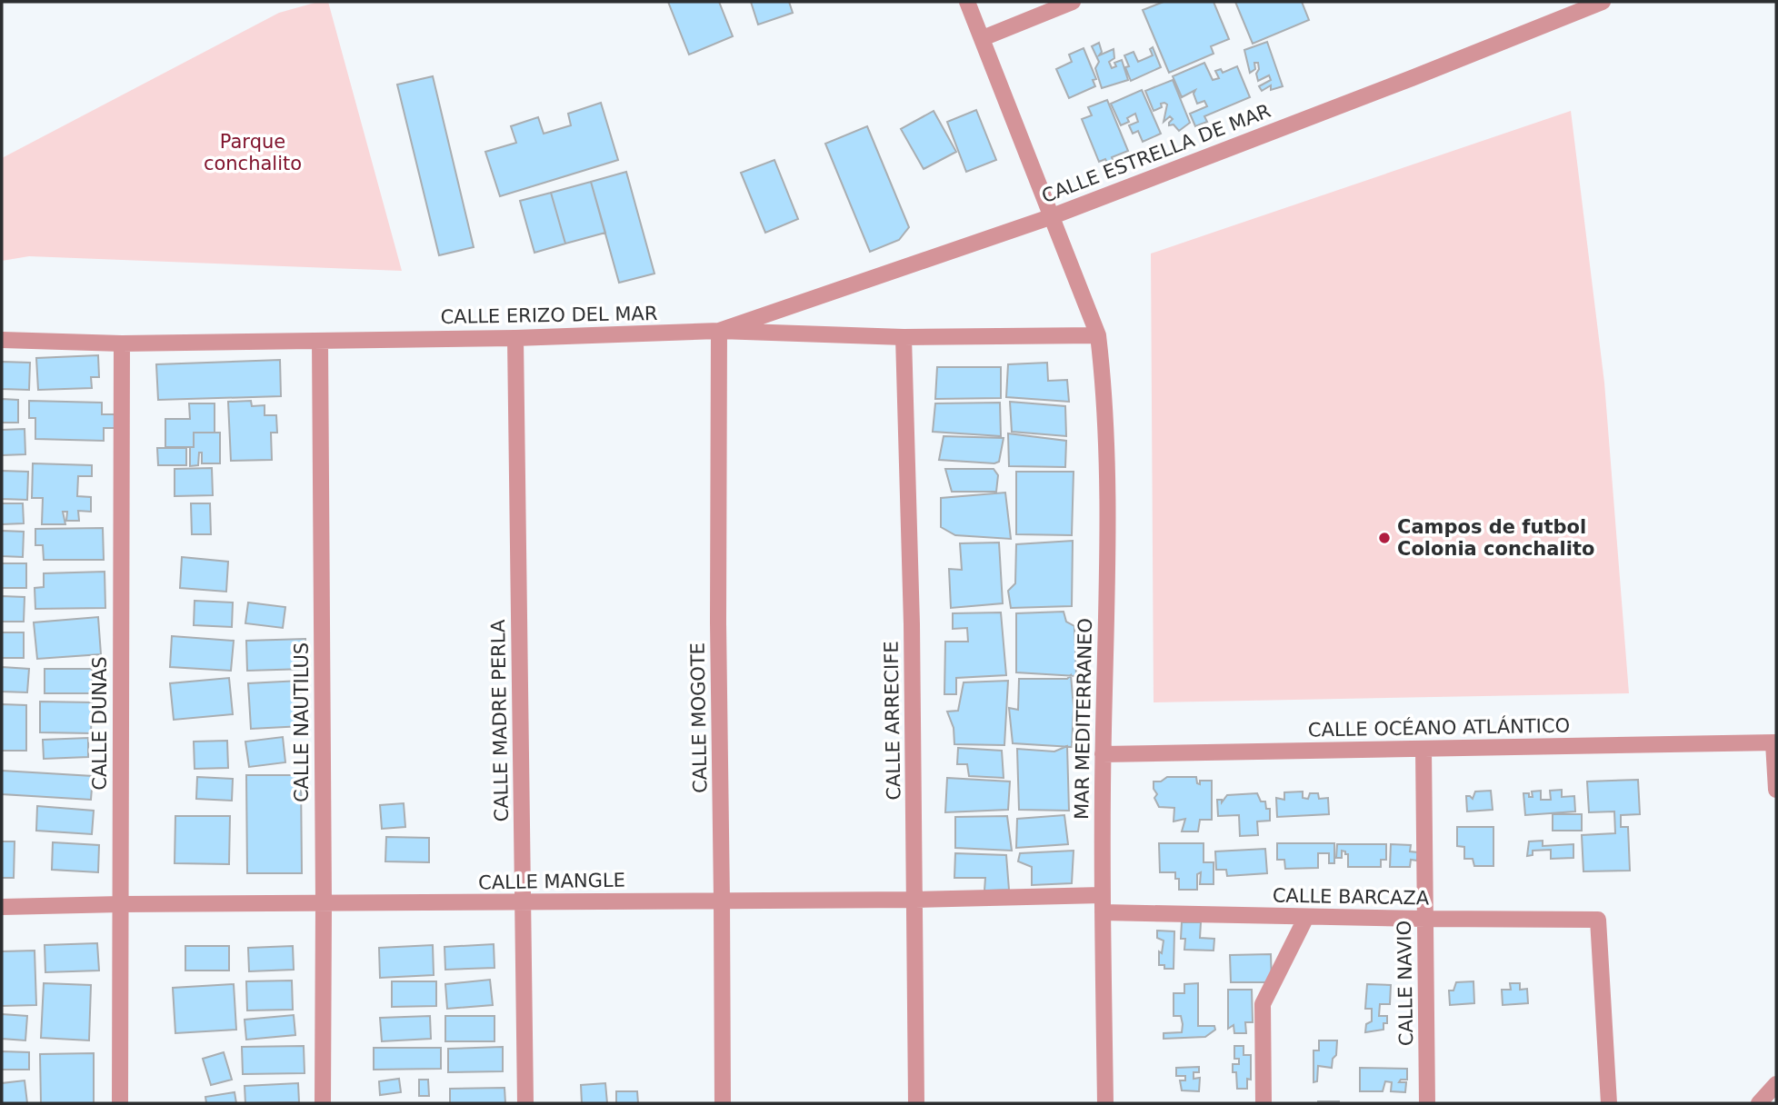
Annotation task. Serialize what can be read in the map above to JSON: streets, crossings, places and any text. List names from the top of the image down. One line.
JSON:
{"streets":{"street":["CALLE ESTRELLA DE MAR","CALLE ERIZO DEL MAR","CALLE MOGOTE","MAR MEDITERRANEO","CALLE MADRE PERLA","CALLE ARRECIFE","CALLE NAUTILUS","CALLE DUNAS","CALLE OCÉANO ATLÁNTICO","CALLE MANGLE","CALLE BARCAZA","CALLE NAVIO"]},"crossings":[["CALLE ESTRELLA DE MAR","CALLE ERIZO DEL MAR"],["CALLE ESTRELLA DE MAR","CALLE MOGOTE"],["CALLE ESTRELLA DE MAR","MAR MEDITERRANEO"],["CALLE ERIZO DEL MAR","CALLE MOGOTE"],["CALLE ERIZO DEL MAR","MAR MEDITERRANEO"],["CALLE ERIZO DEL MAR","CALLE MADRE PERLA"],["CALLE ERIZO DEL MAR","CALLE ARRECIFE"],["CALLE ERIZO DEL MAR","CALLE NAUTILUS"],["CALLE ERIZO DEL MAR","CALLE DUNAS"],["CALLE MOGOTE","CALLE MANGLE"],["MAR MEDITERRANEO","CALLE OCÉANO ATLÁNTICO"],["MAR MEDITERRANEO","CALLE MANGLE"],["MAR MEDITERRANEO","CALLE BARCAZA"],["CALLE MADRE PERLA","CALLE MANGLE"],["CALLE ARRECIFE","CALLE MANGLE"],["CALLE NAUTILUS","CALLE MANGLE"],["CALLE DUNAS","CALLE MANGLE"],["CALLE OCÉANO ATLÁNTICO","CALLE NAVIO"],["CALLE BARCAZA","CALLE NAVIO"]],"parks":["Parque conchalito"],"places":["Campos de futbol Colonia conchalito"]}
